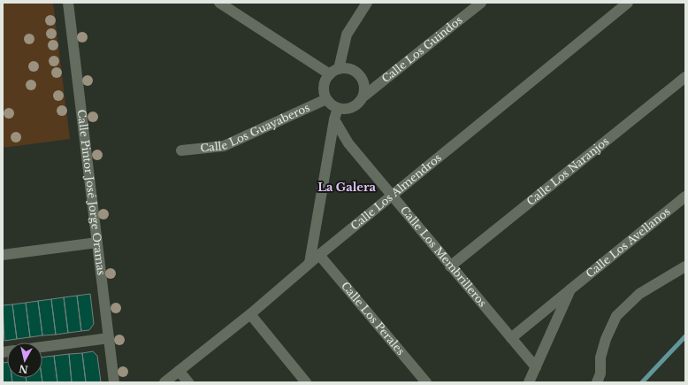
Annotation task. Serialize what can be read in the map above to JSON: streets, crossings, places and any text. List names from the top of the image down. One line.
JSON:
{"streets":{"street":["Calle Los Guindos","Calle Los Guayaberos","Calle Los Naranjos","Calle Pintor José Jorge Oramas","Calle Los Almendros","Calle Los Avellanos","Calle Los Membrilleros","Calle Los Perales"]},"crossings":[["Calle Los Guindos","Calle Los Guayaberos"],["Calle Los Naranjos","Calle Los Membrilleros"],["Calle Los Almendros","Calle Los Membrilleros"],["Calle Los Almendros","Calle Los Perales"],["Calle Los Avellanos","Calle Los Membrilleros"]],"districts":["La Galera"],"north":"bottom"}
